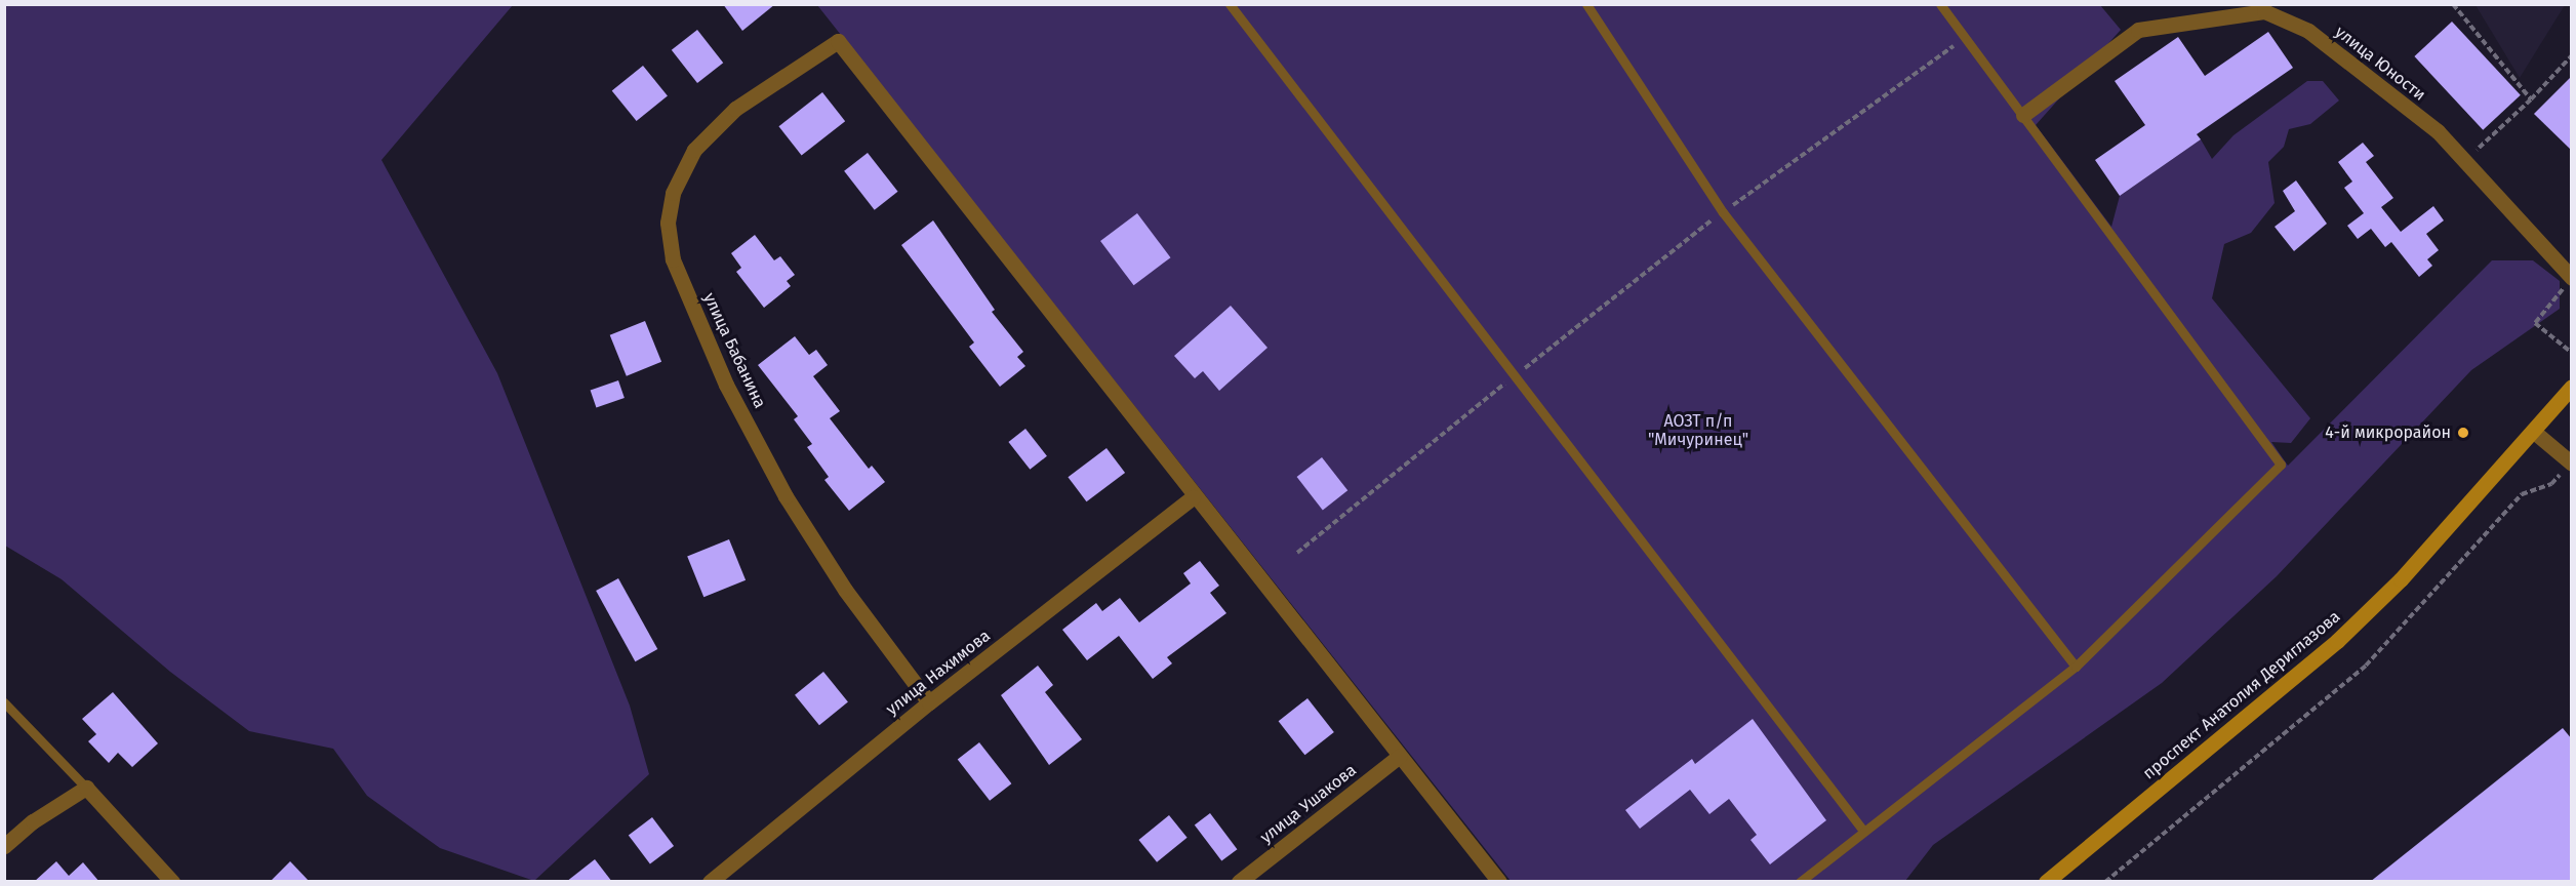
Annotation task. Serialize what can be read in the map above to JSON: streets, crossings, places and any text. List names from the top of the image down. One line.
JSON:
{"streets":{"main road":["проспект Анатолия Дериглазова"],"street":["улица Юности","улица Бабанина","улица Нахимова","улица Ушакова"]},"crossings":[["улица Бабанина","улица Нахимова"]],"parks":["АОЗТ п/п \"Мичуринец\""],"places":["4-й микрорайон"]}
